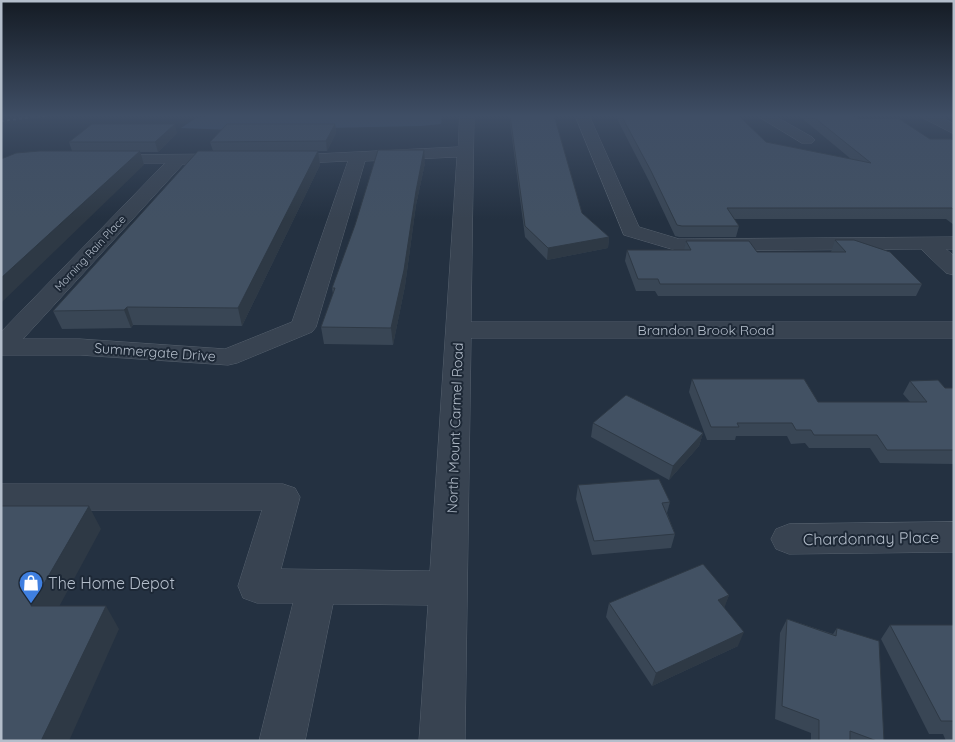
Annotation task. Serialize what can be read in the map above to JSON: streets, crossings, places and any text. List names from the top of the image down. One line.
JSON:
{"streets":{"street":["Morning Rain Place","Brandon Brook Road","Summergate Drive","North Mount Carmel Road","Chardonnay Place"]},"crossings":[["Morning Rain Place","Summergate Drive"],["Brandon Brook Road","North Mount Carmel Road"]],"places":{"shop":["The Home Depot"]}}
